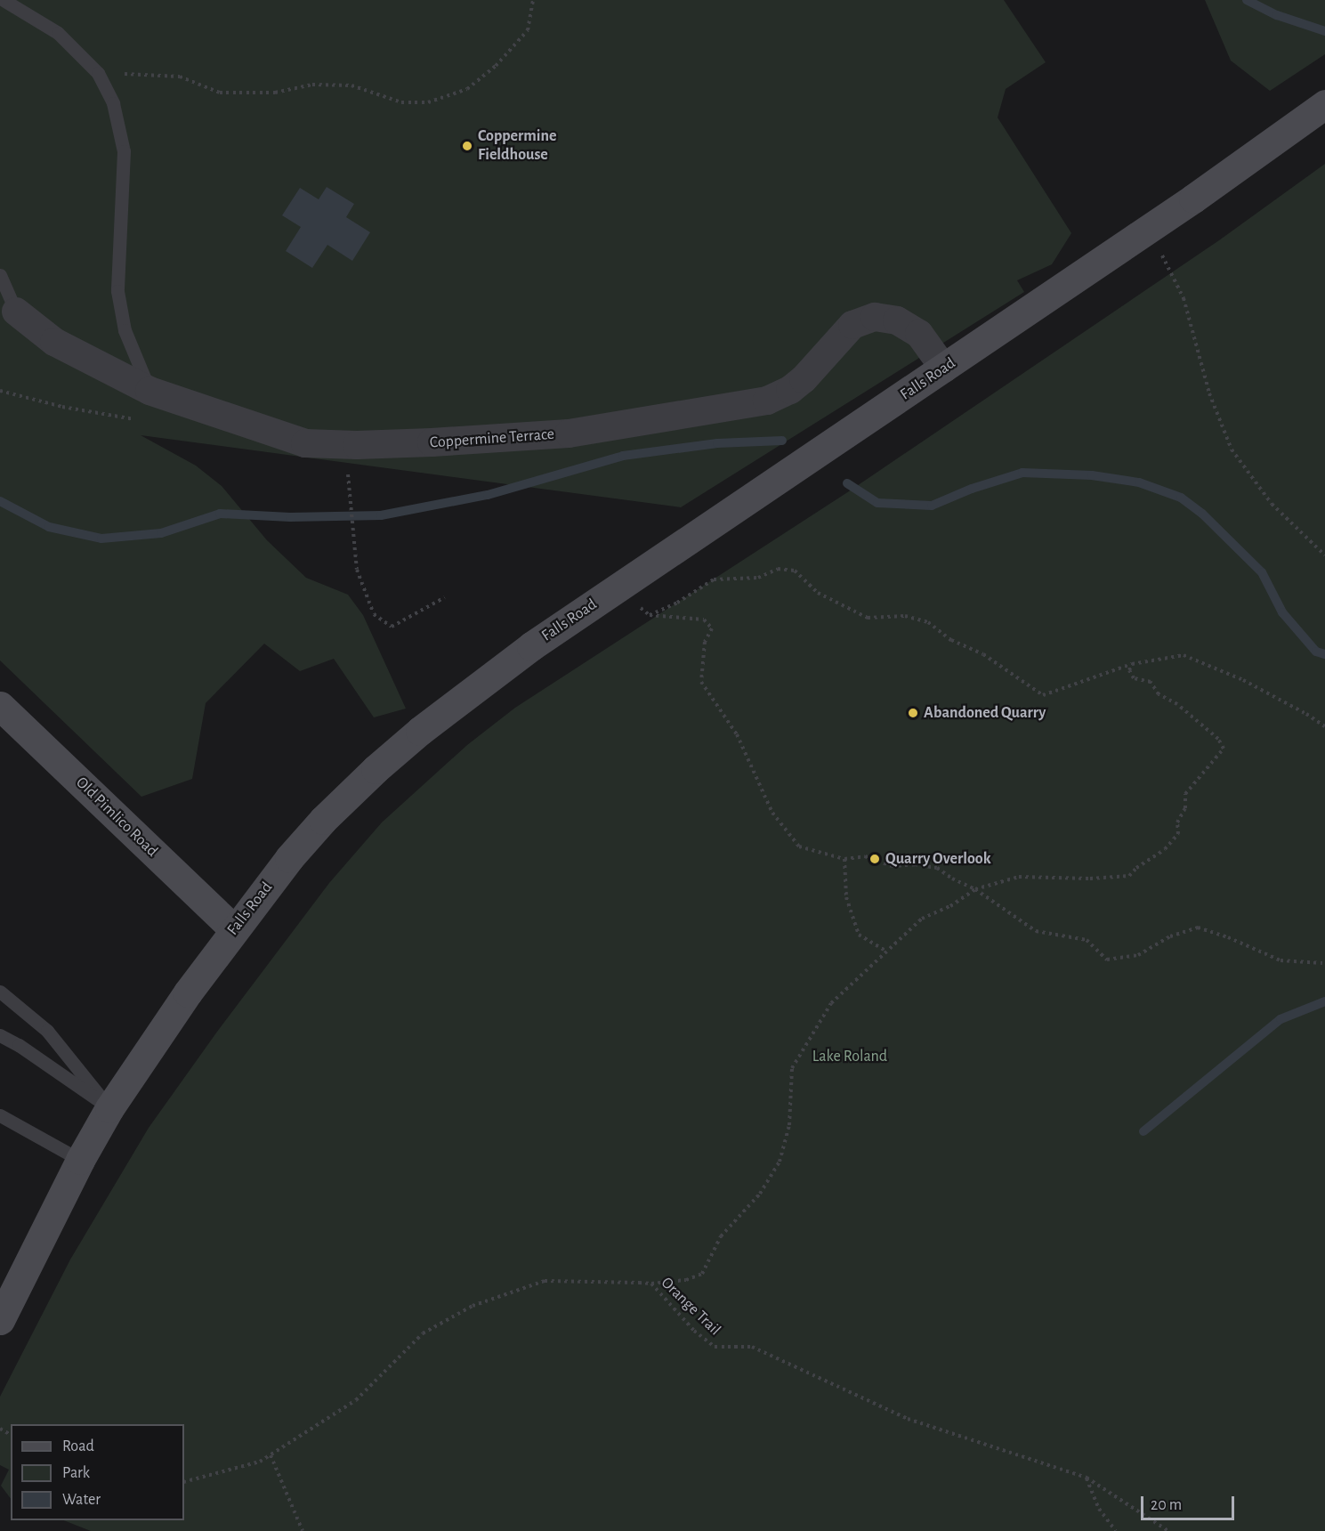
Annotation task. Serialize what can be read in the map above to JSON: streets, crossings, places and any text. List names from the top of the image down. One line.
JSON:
{"streets":{"main road":["Falls Road","Old Pimlico Road"],"street":["Coppermine Terrace"],"path":["Orange Trail"]},"crossings":[["Falls Road","Coppermine Terrace"],["Falls Road","Old Pimlico Road"]],"parks":["Lake Roland"],"places":["Coppermine Fieldhouse","Abandoned Quarry","Quarry Overlook"],"legend":["Road","Park","Water"],"scale_bar":"20 m"}
